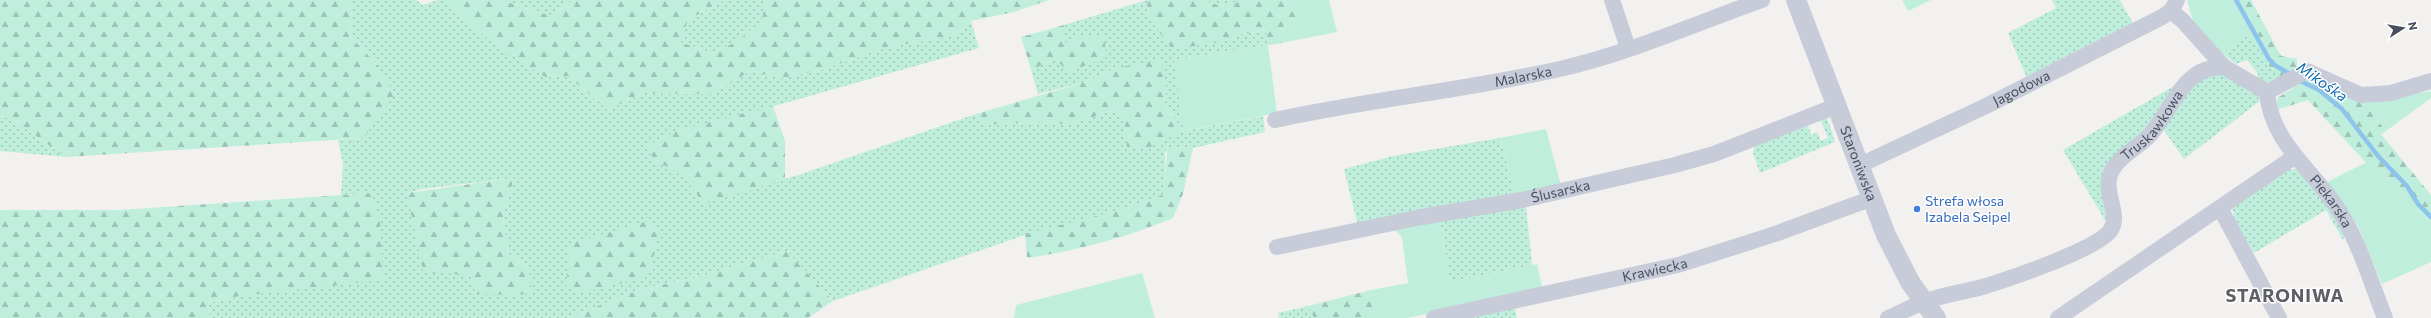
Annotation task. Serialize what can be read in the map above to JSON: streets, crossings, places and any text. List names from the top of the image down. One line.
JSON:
{"streets":{"street":["Malarska","Jagodowa","Truskawkowa","Staroniwska","Ślusarska","Piekarska","Krawiecka"]},"crossings":[["Jagodowa","Staroniwska"],["Truskawkowa","Staroniwska"],["Staroniwska","Ślusarska"],["Staroniwska","Krawiecka"]],"districts":["STARONIWA"],"water":["Mikośka"],"places":["Strefa włosa Izabela Seipel"],"north":"right"}
